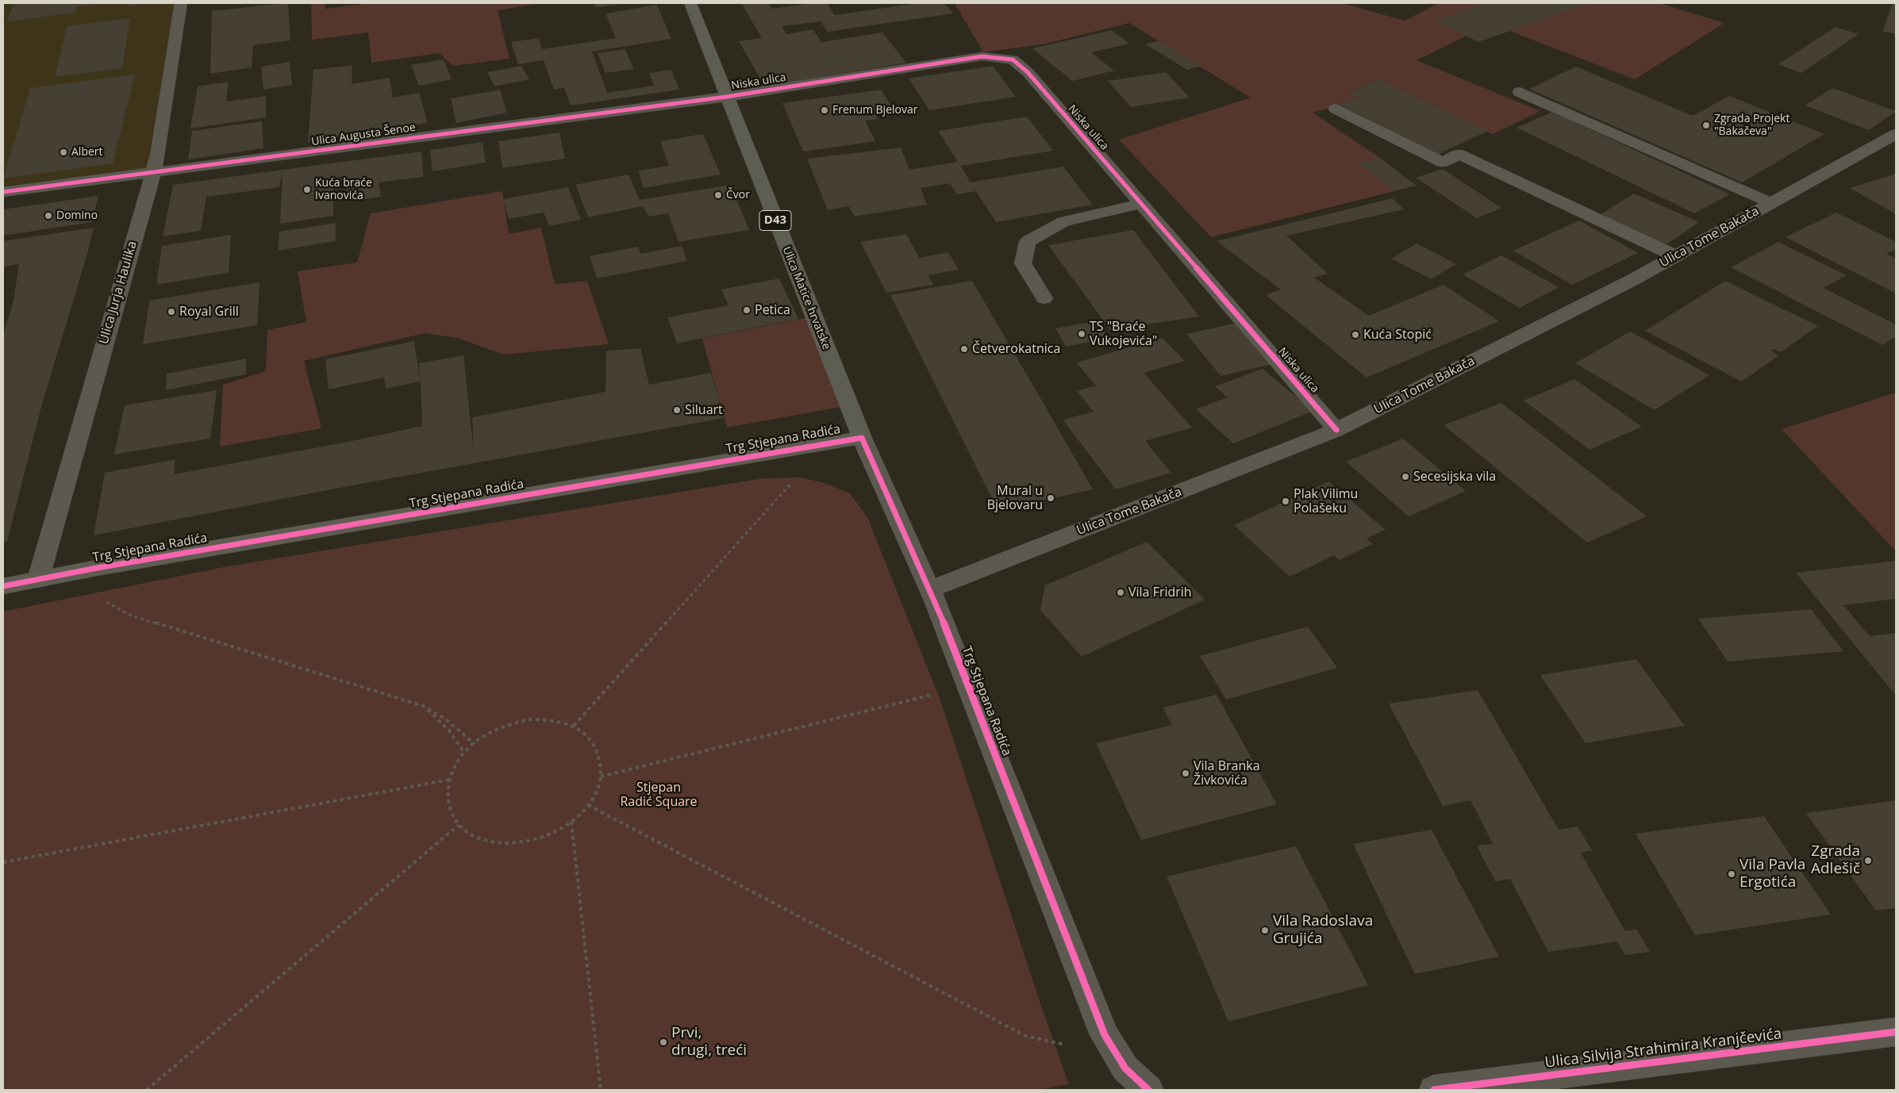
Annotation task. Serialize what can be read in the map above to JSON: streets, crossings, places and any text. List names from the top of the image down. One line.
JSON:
{"streets":{"main road":["D43","Ulica Matice hrvatske","Trg Stjepana Radića"],"street":["Niska ulica","Ulica Augusta Šenoe","Ulica Tome Bakača","Ulica Jurja Haulika","Ulica Silvija Strahimira Kranjčevića"]},"crossings":[["Niska ulica","Ulica Augusta Šenoe"],["Niska ulica","Ulica Tome Bakača"],["Niska ulica","Ulica Matice hrvatske"],["Ulica Augusta Šenoe","Ulica Jurja Haulika"],["Ulica Augusta Šenoe","Ulica Matice hrvatske"],["Ulica Tome Bakača","Trg Stjepana Radića"],["Ulica Jurja Haulika","Trg Stjepana Radića"],["Ulica Matice hrvatske","Trg Stjepana Radića"]],"parks":["Stjepan Radić Square"],"places":["Frenum Bjelovar","Zgrada Projekt \"Bakačeva\"","Albert","Kuća braće Ivanovića","Čvor","Domino","Petica","Royal Grill","TS \"Braće Vukojevića\"","Kuća Stopić","Četverokatnica","Siluart","Secesijska vila","Mural u Bjelovaru","Plak Vilimu Polašeku","Vila Fridrih","Vila Branka Živkovića","Zgrada Adlešič","Vila Pavla Ergotića","Vila Radoslava Grujića","Prvi, drugi, treći"]}
